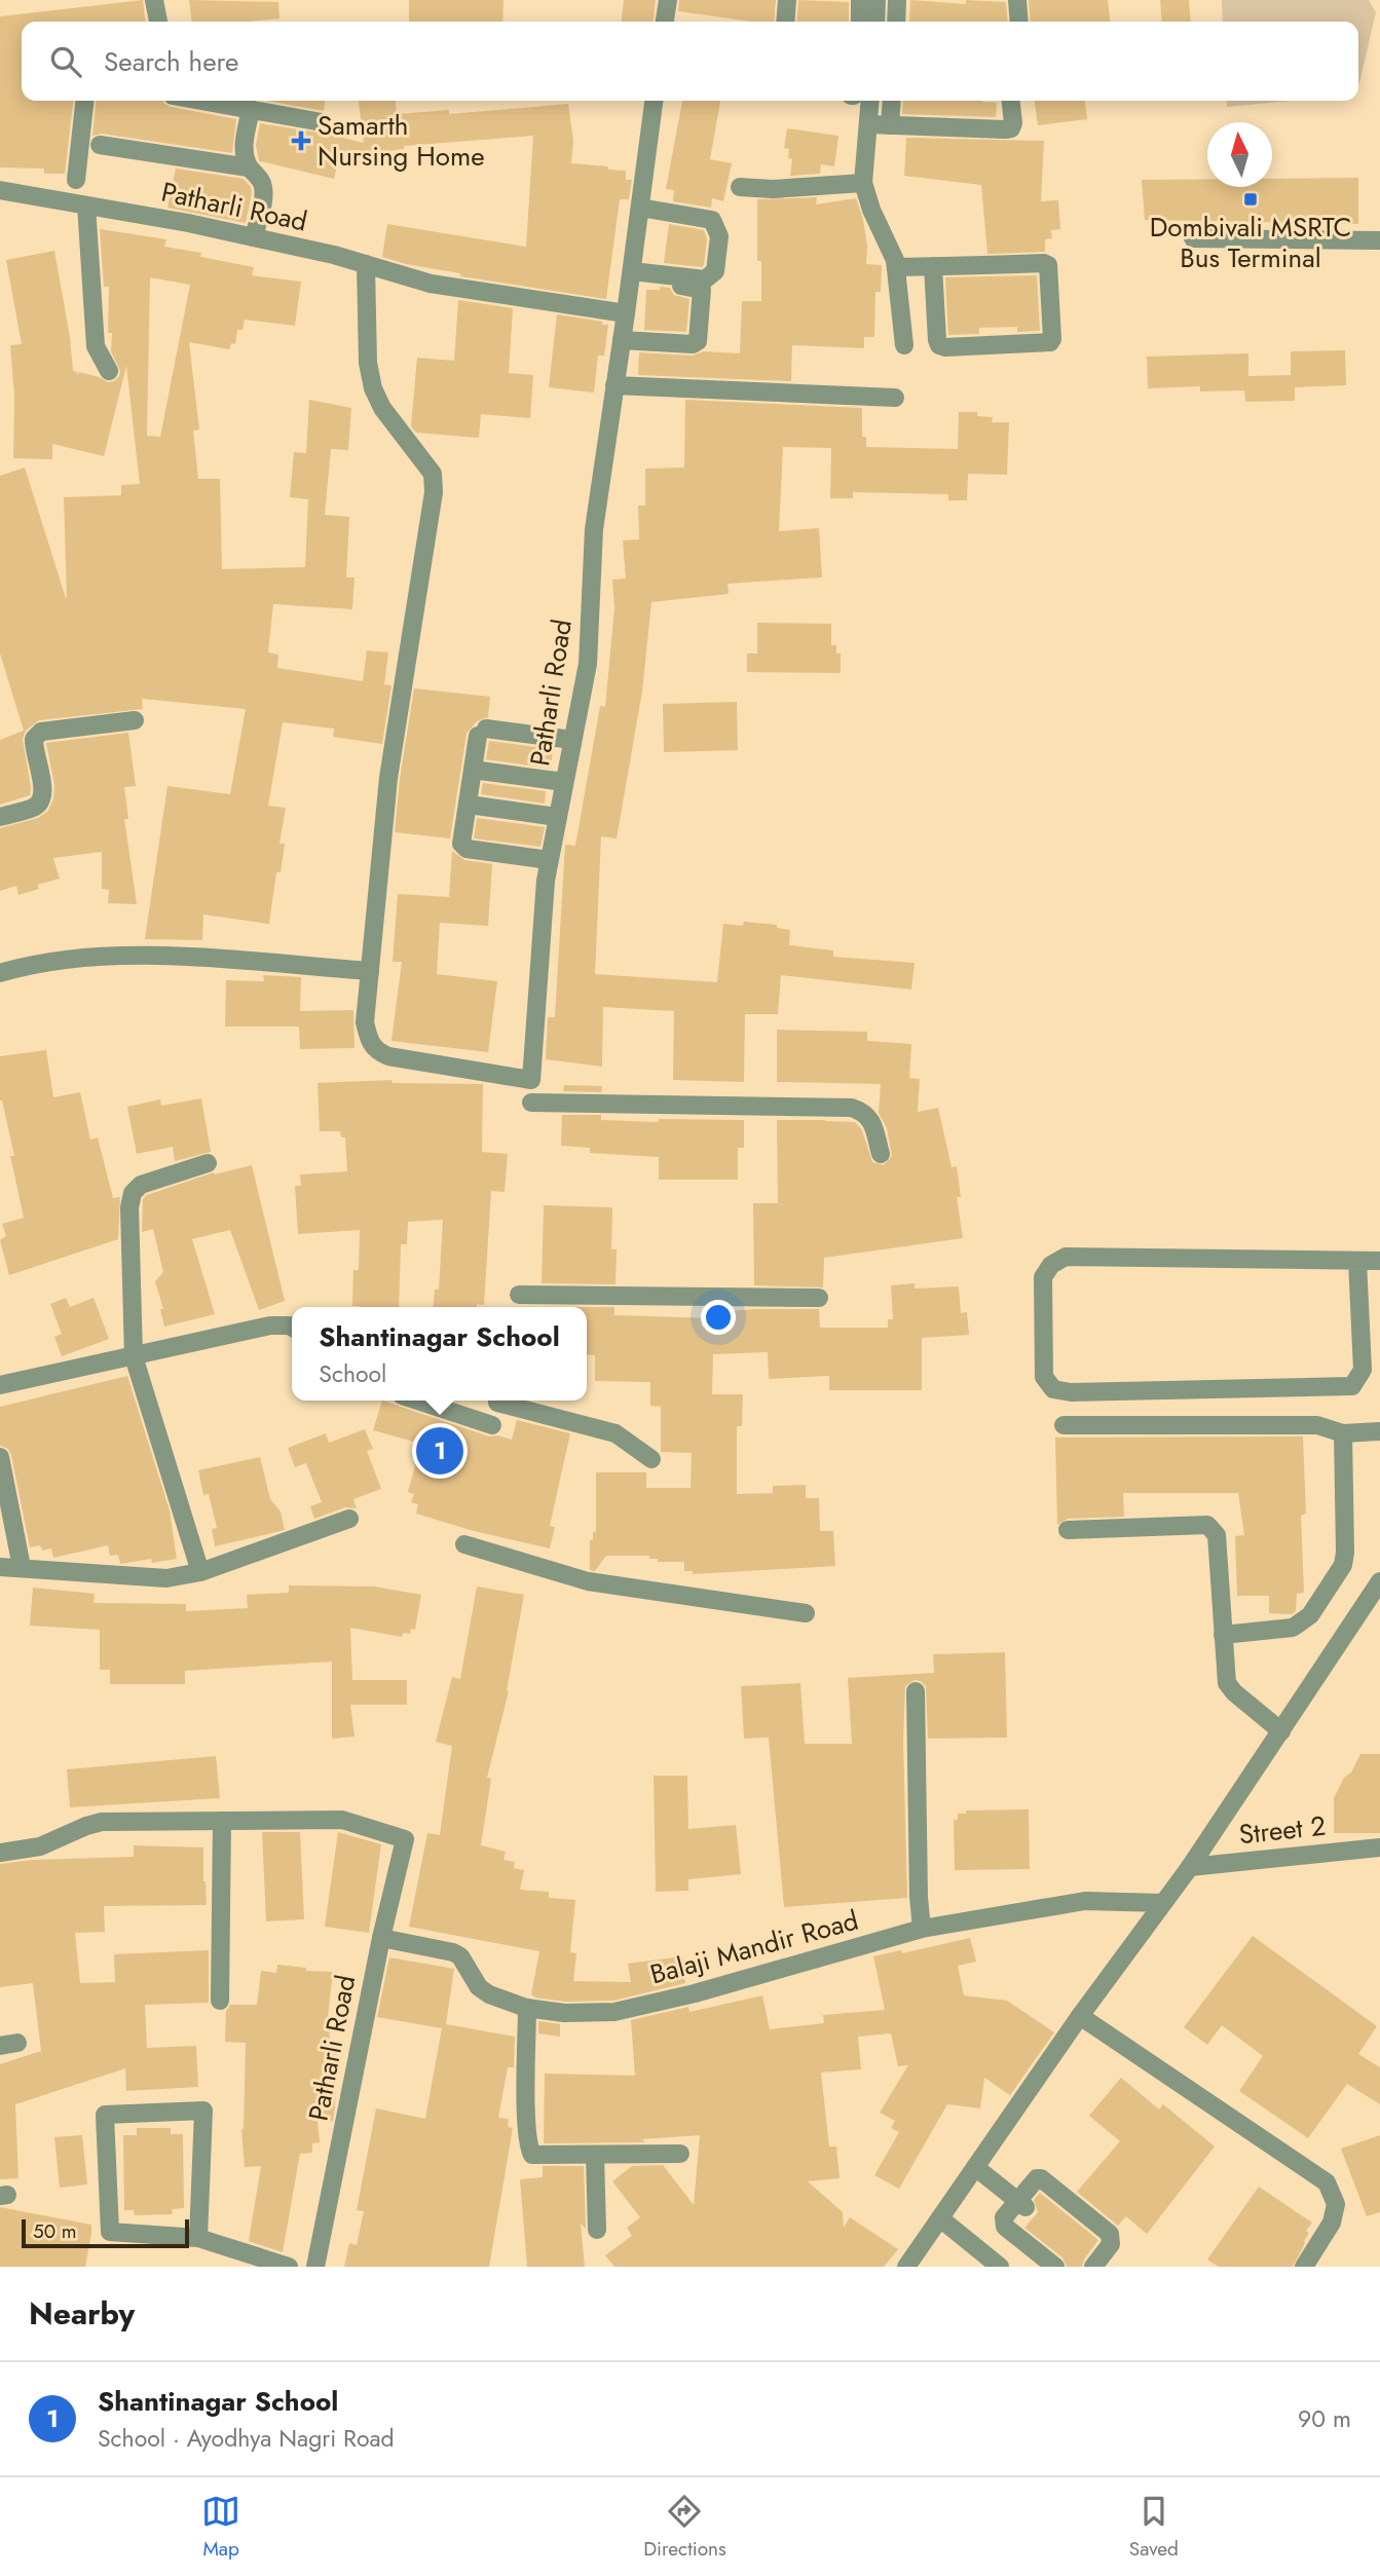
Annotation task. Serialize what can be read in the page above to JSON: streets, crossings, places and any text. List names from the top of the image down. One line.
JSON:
{"streets":{"street":["Patharli Road","Street 2","Balaji Mandir Road"]},"crossings":[["Patharli Road","Balaji Mandir Road"]],"places":{"health":["Samarth Nursing Home"],"transit":["Dombivali MSRTC Bus Terminal"]},"scale_bar":"50 m","north":"top","page":{"search":"Search here","popup":["Shantinagar School","School"],"pins":"1","scale":"50 m","heading":"Nearby","list":[{"mark":"1","name":"Shantinagar School","note":"School · Ayodhya Nagri Road","value":"90 m"}],"nav":["Map","Directions","Saved"]}}
